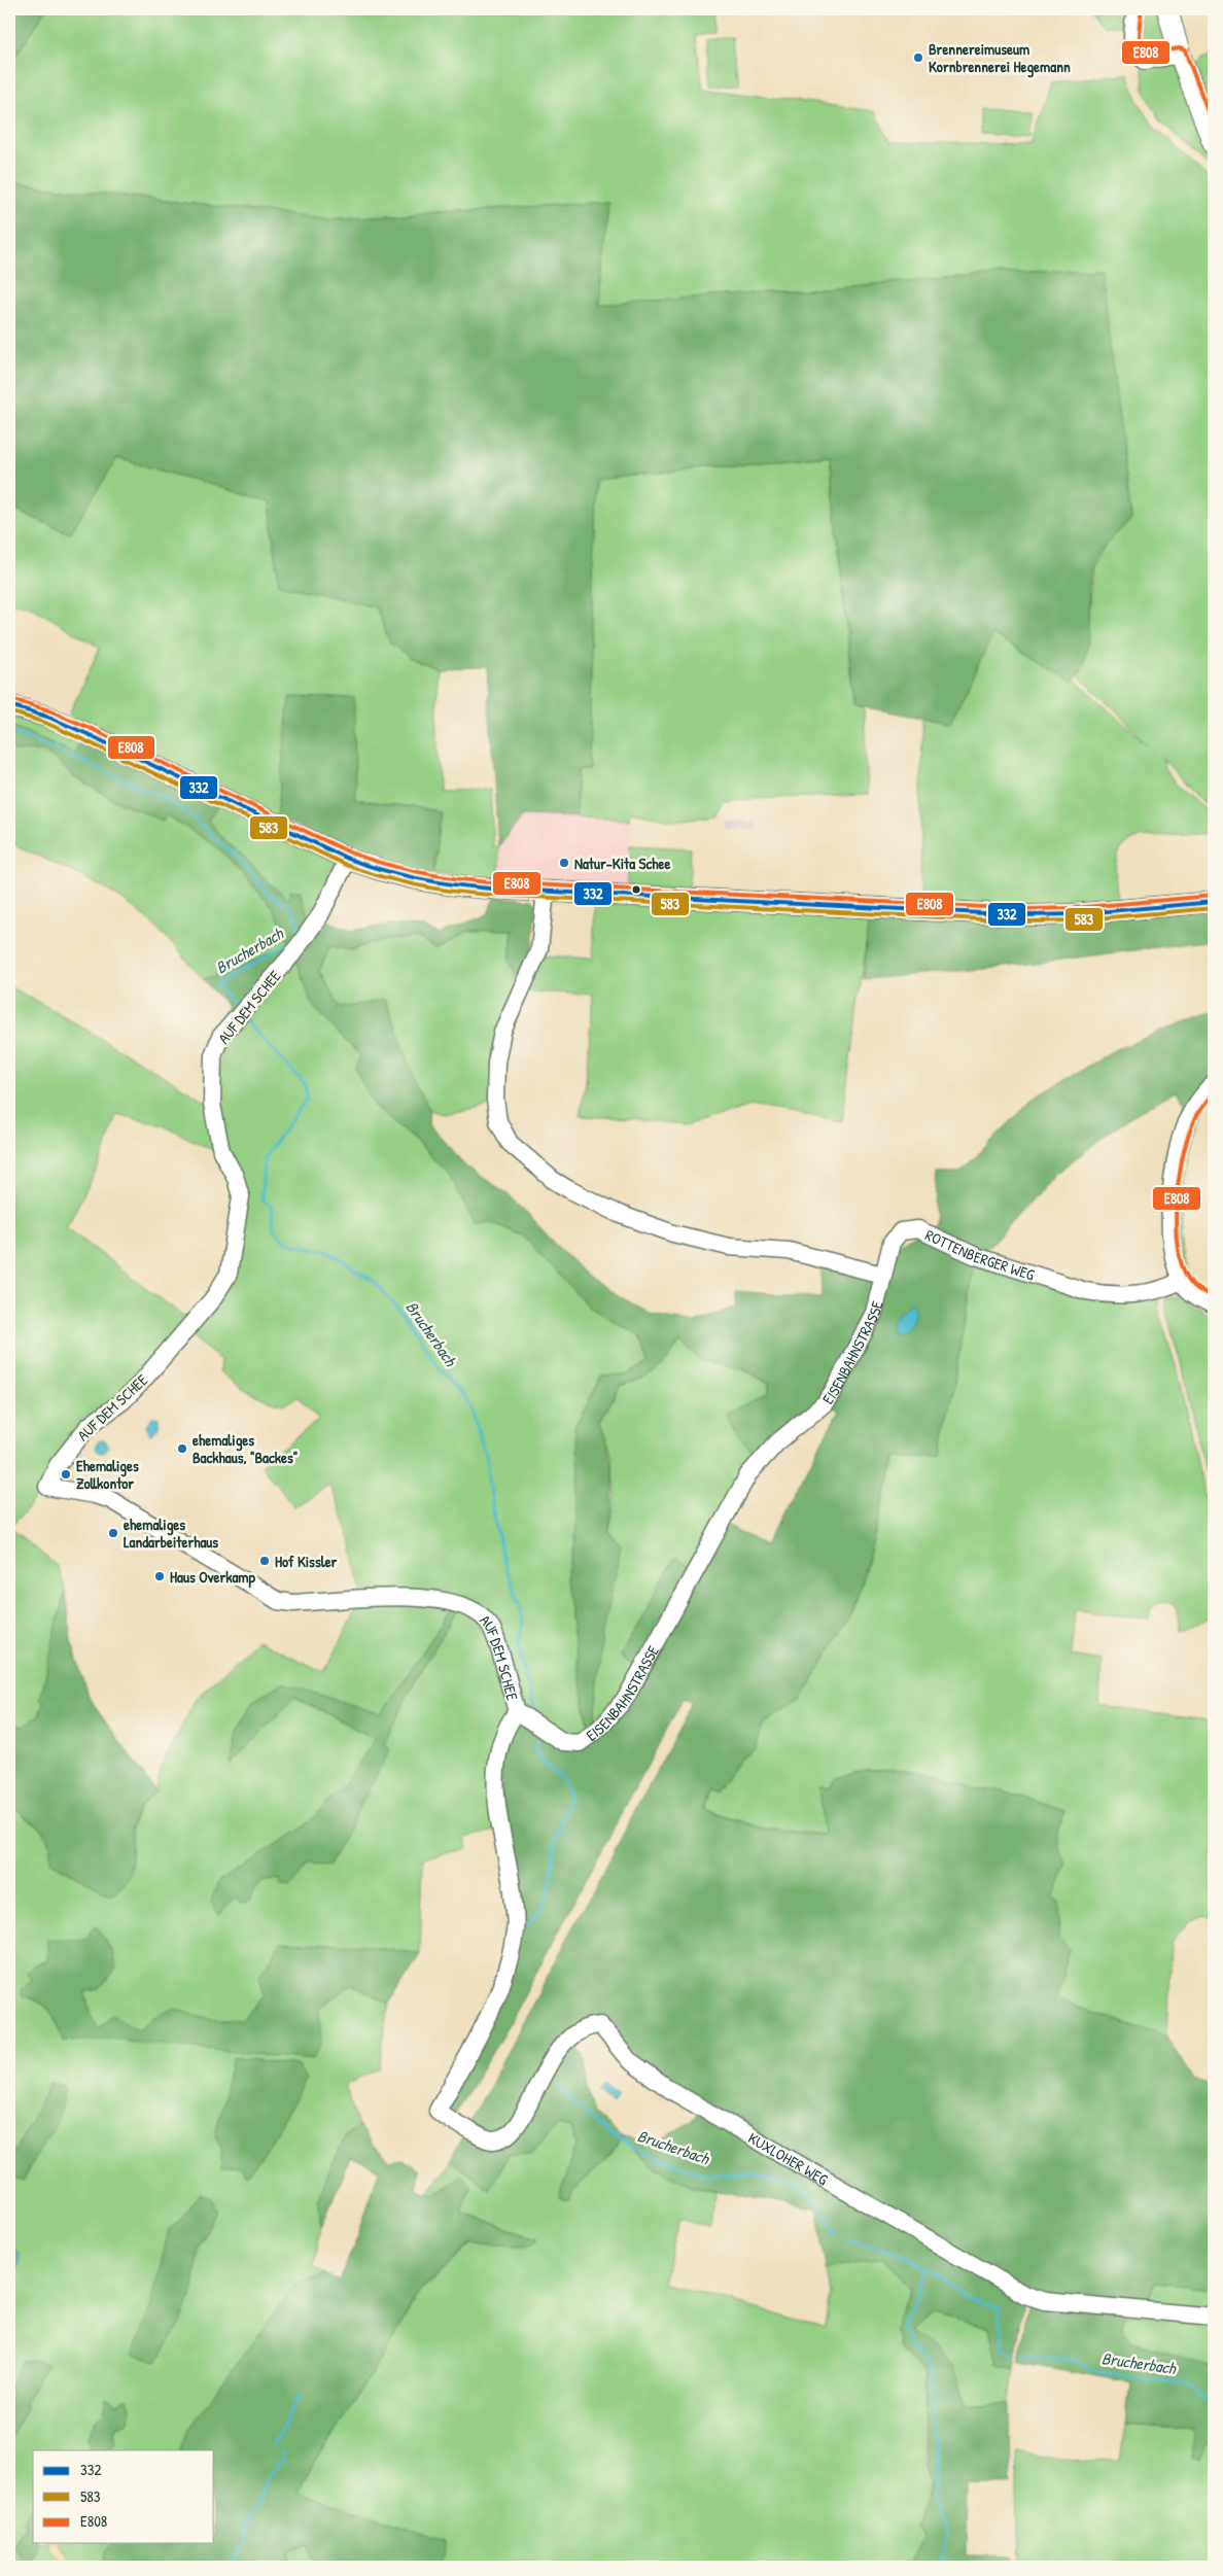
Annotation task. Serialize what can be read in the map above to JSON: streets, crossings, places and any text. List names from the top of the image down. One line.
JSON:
{"streets":{"street":["AUF DEM SCHEE","ROTTENBERGER WEG","EISENBAHNSTRASSE","KUXLOHER WEG"]},"crossings":[["AUF DEM SCHEE","EISENBAHNSTRASSE"],["AUF DEM SCHEE","KUXLOHER WEG"],["ROTTENBERGER WEG","EISENBAHNSTRASSE"],["EISENBAHNSTRASSE","KUXLOHER WEG"]],"water":["Brucherbach"],"places":["Brennereimuseum Kornbrennerei Hegemann","Natur-Kita Schee","ehemaliges Backhaus, \"Backes\"","Ehemaliges Zollkontor","ehemaliges Landarbeiterhaus","Hof Kissler","Haus Overkamp"],"lines":["transit line E808","transit line 332","transit line 583"],"legend":["332","583","E808"]}
